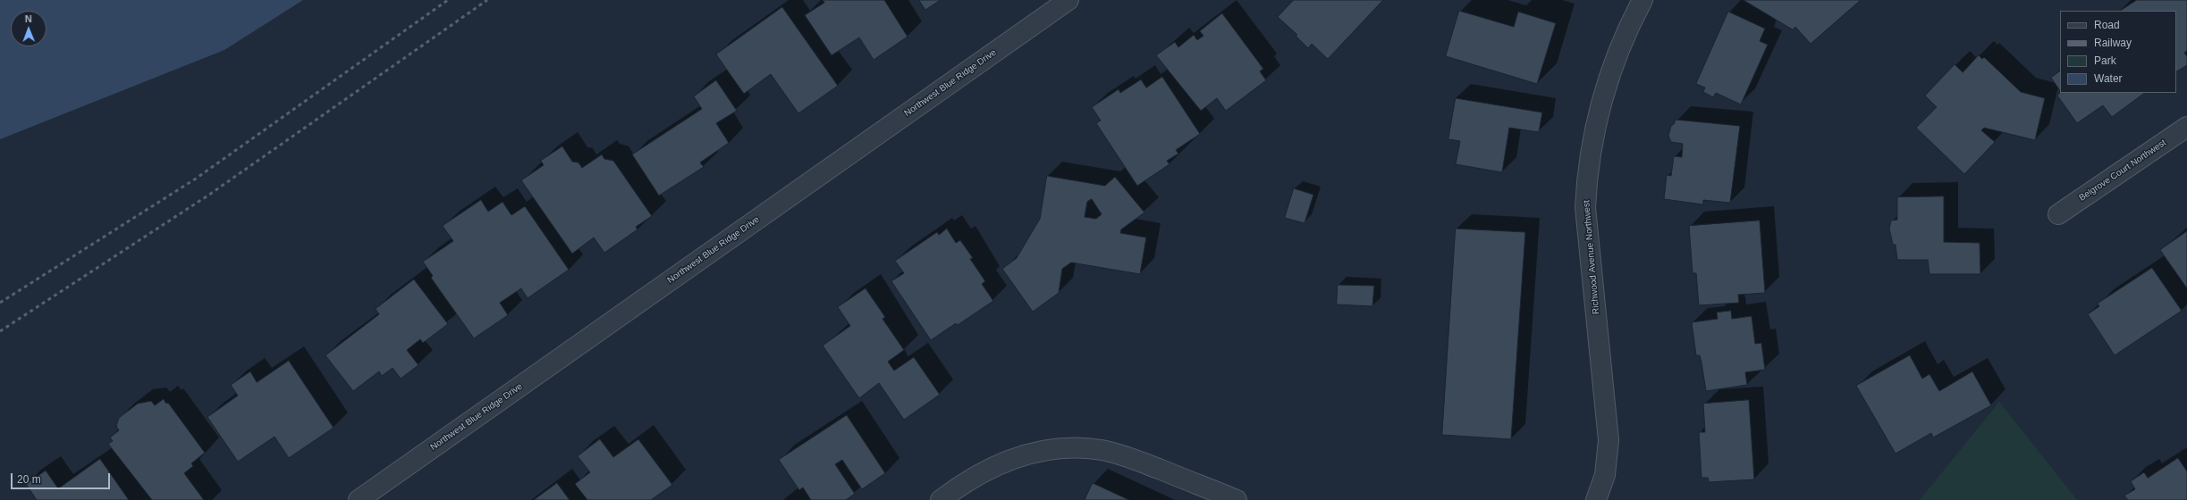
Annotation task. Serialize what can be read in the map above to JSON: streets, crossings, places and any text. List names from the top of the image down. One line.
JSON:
{"streets":{"street":["Northwest Blue Ridge Drive","Belgrove Court Northwest","Richwood Avenue Northwest"]},"legend":["Road","Railway","Park","Water"],"scale_bar":"20 m","north":"top"}
